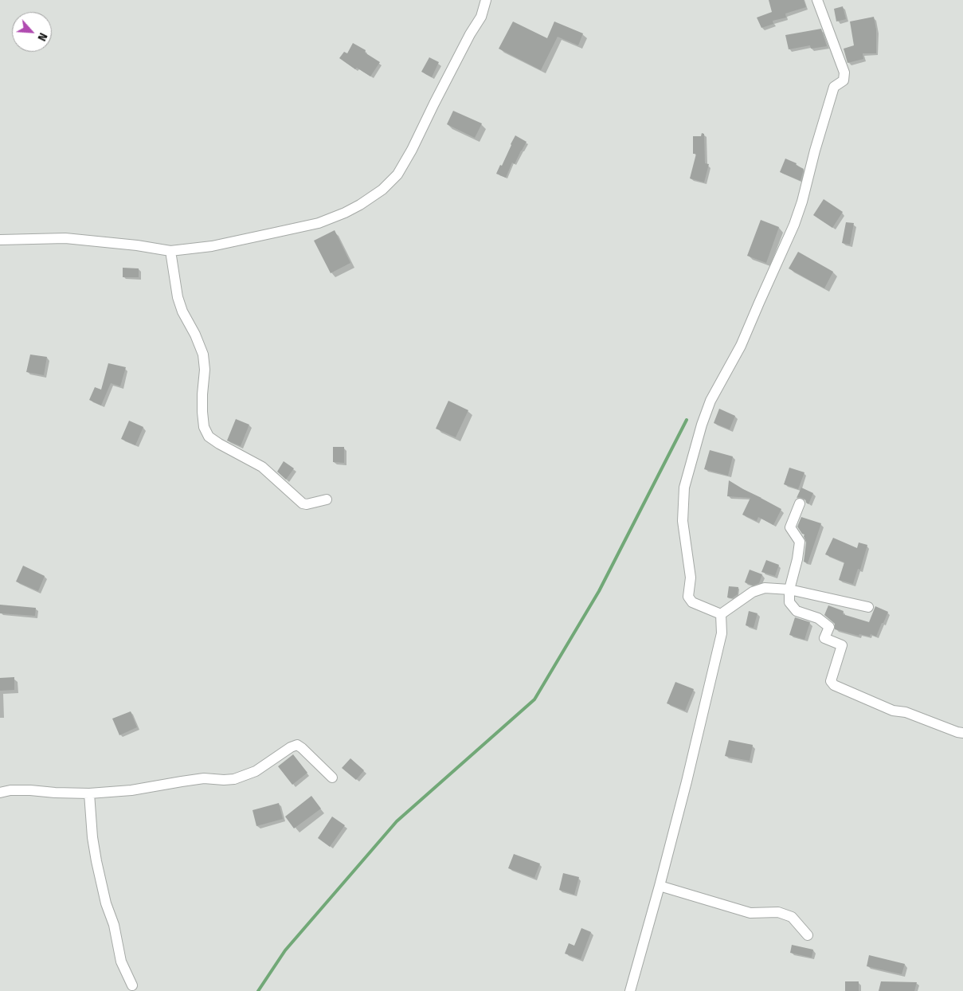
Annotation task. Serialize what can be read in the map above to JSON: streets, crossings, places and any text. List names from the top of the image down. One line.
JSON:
{"north":"bottom right"}
